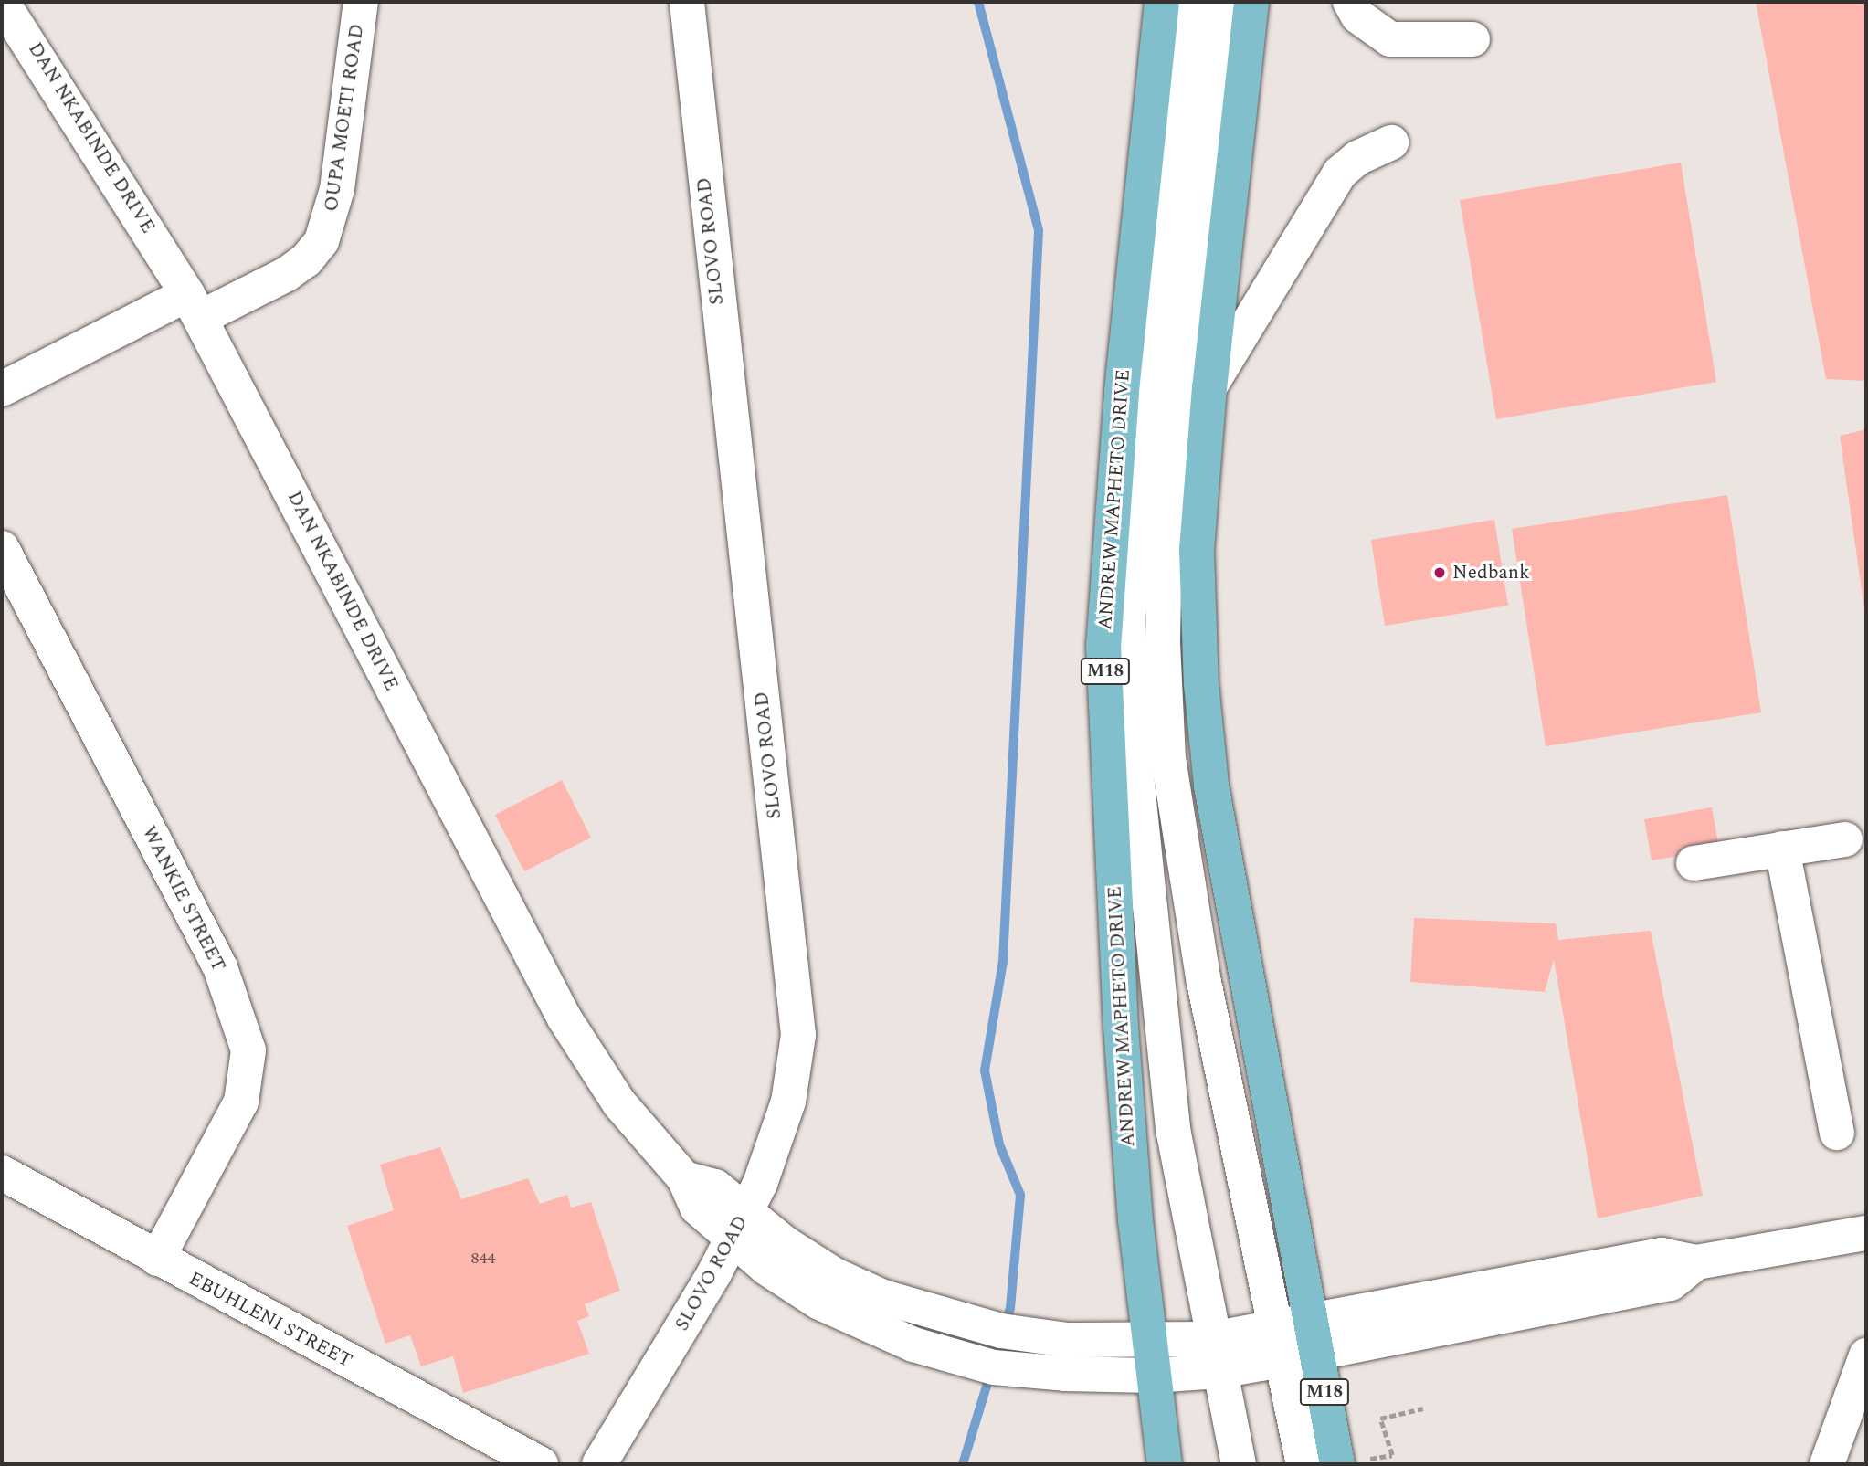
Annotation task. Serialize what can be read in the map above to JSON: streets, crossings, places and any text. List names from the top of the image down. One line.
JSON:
{"streets":{"main road":["ANDREW MAPHETO DRIVE","M18"],"street":["OUPA MOETI ROAD","DAN NKABINDE DRIVE","SLOVO ROAD","WANKIE STREET","EBUHLENI STREET"]},"crossings":[["OUPA MOETI ROAD","DAN NKABINDE DRIVE"],["DAN NKABINDE DRIVE","SLOVO ROAD"],["DAN NKABINDE DRIVE","ANDREW MAPHETO DRIVE"],["DAN NKABINDE DRIVE","M18"],["ANDREW MAPHETO DRIVE","M18"],["WANKIE STREET","EBUHLENI STREET"]],"places":["Nedbank"],"house_numbers":["844"]}
